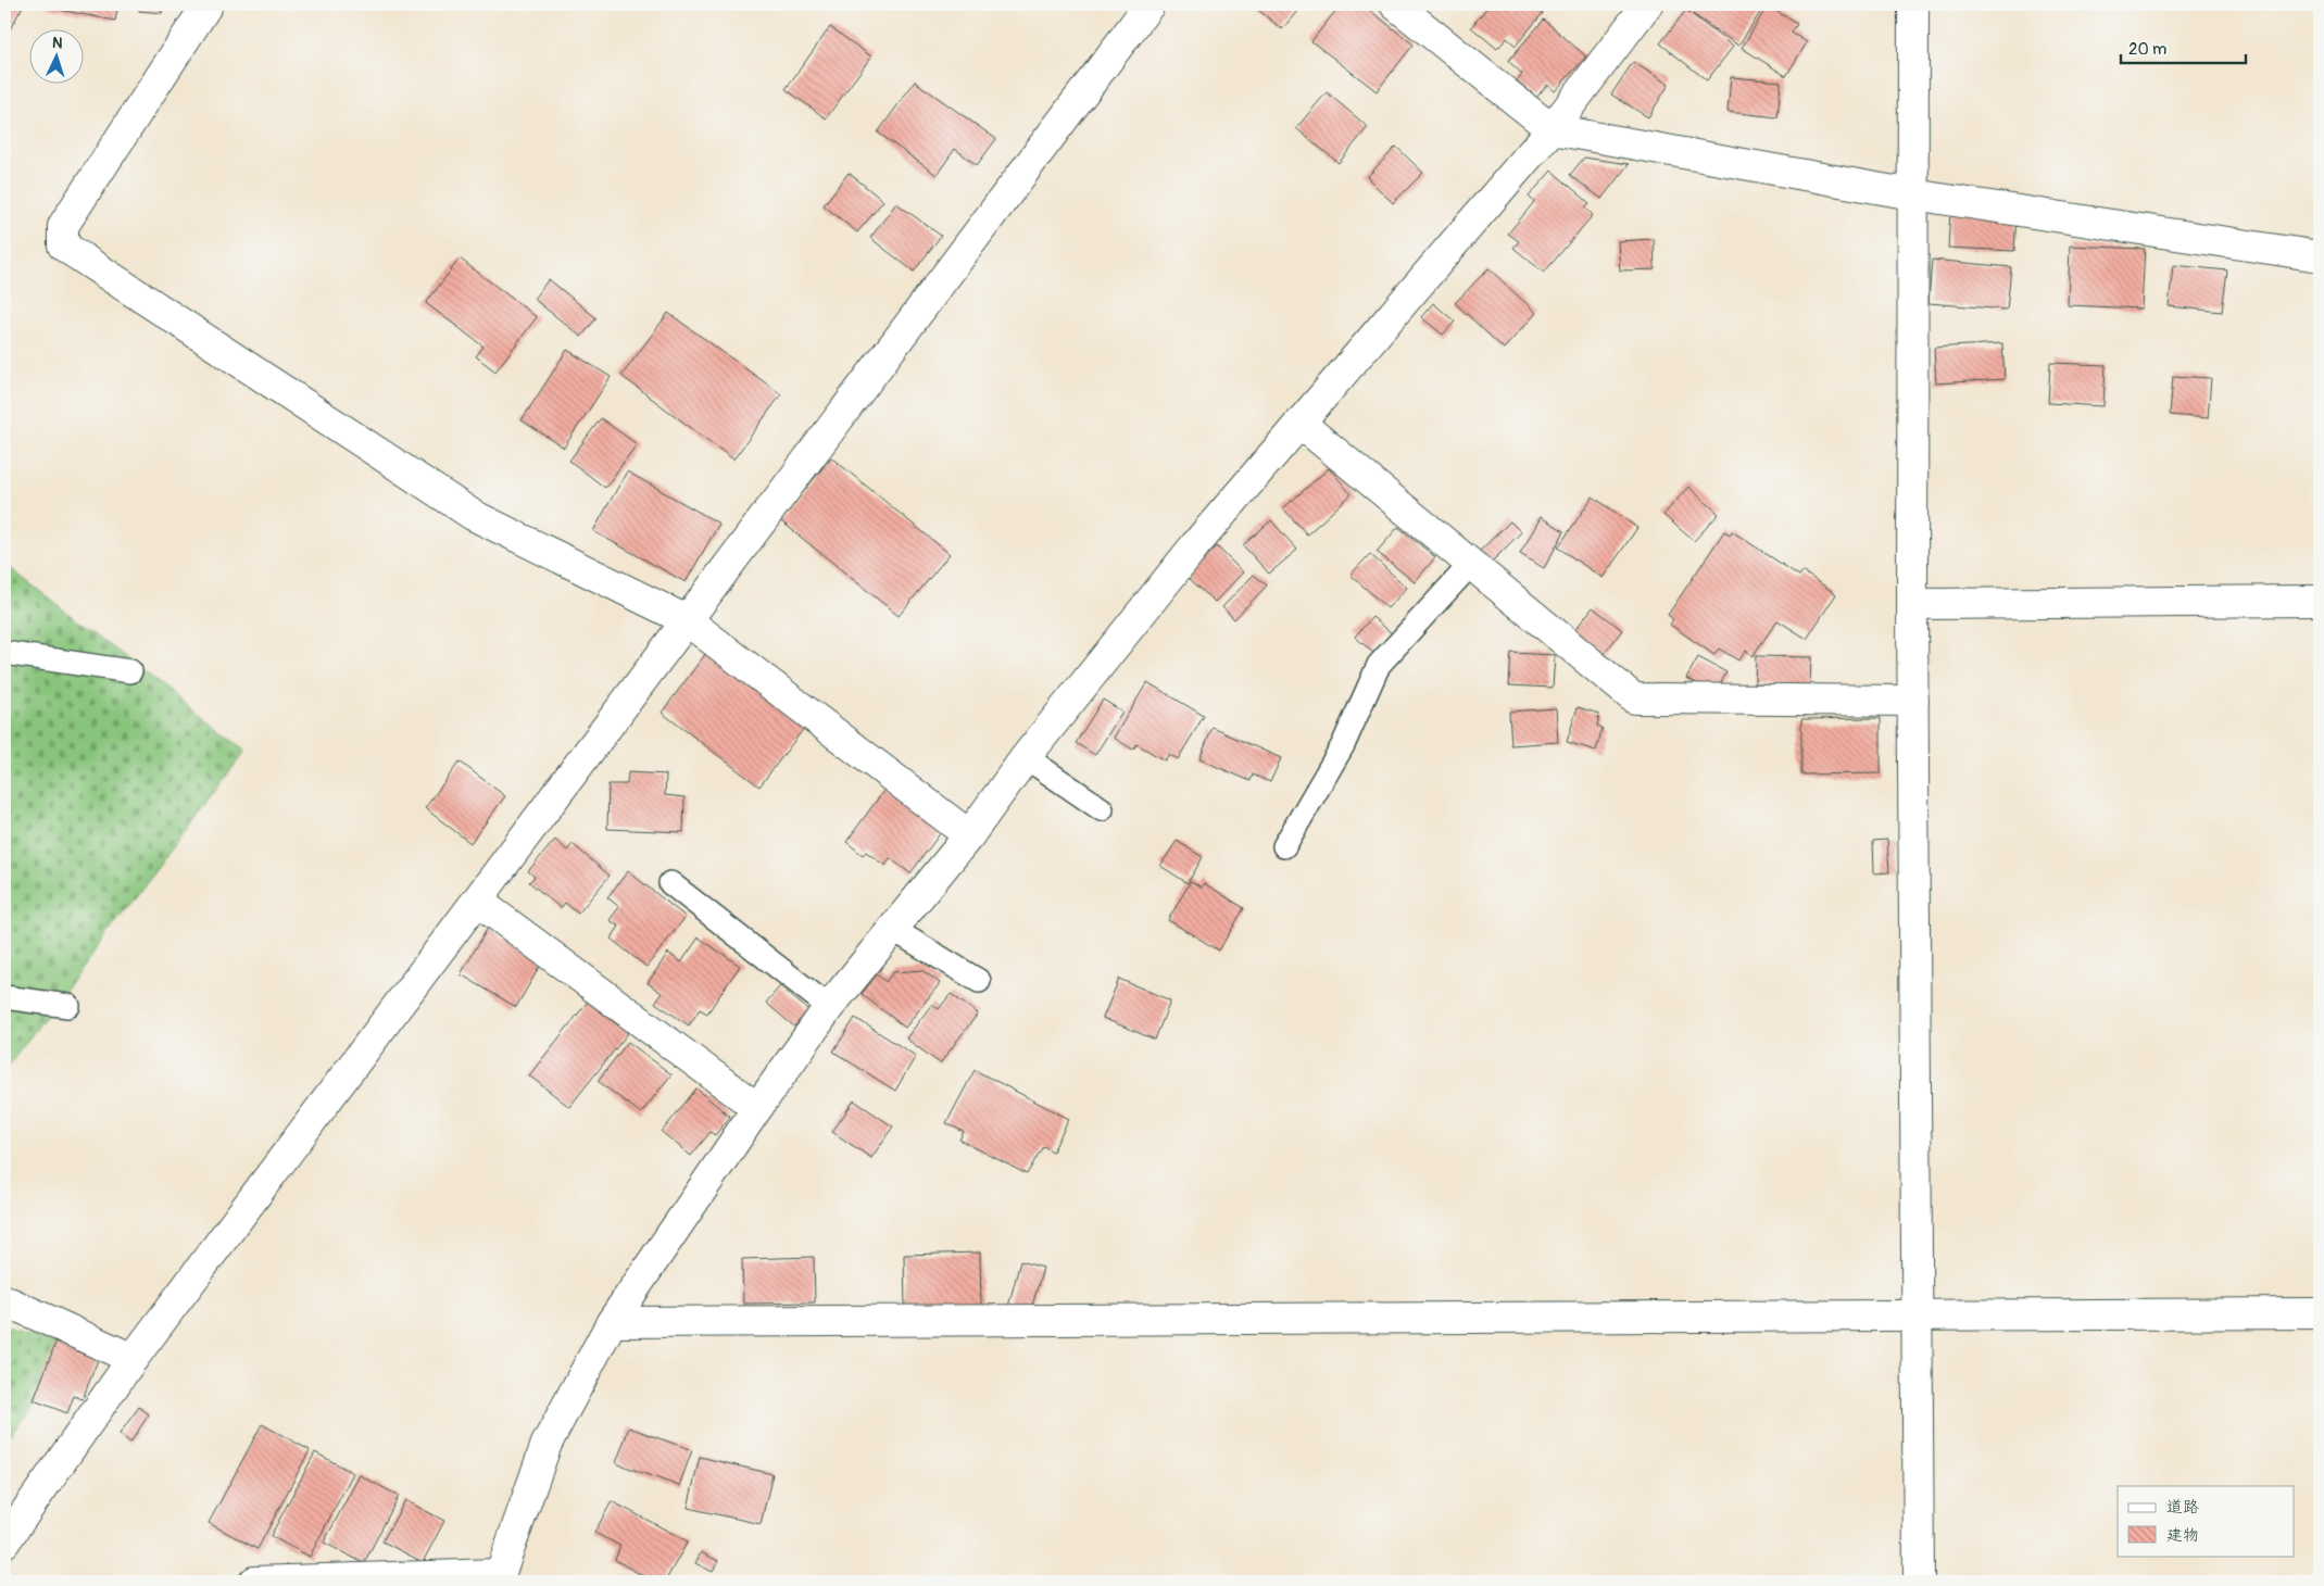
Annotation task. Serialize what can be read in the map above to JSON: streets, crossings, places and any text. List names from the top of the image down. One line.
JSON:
{"legend":["道路","建物"],"scale_bar":"20 m","north":"top"}
